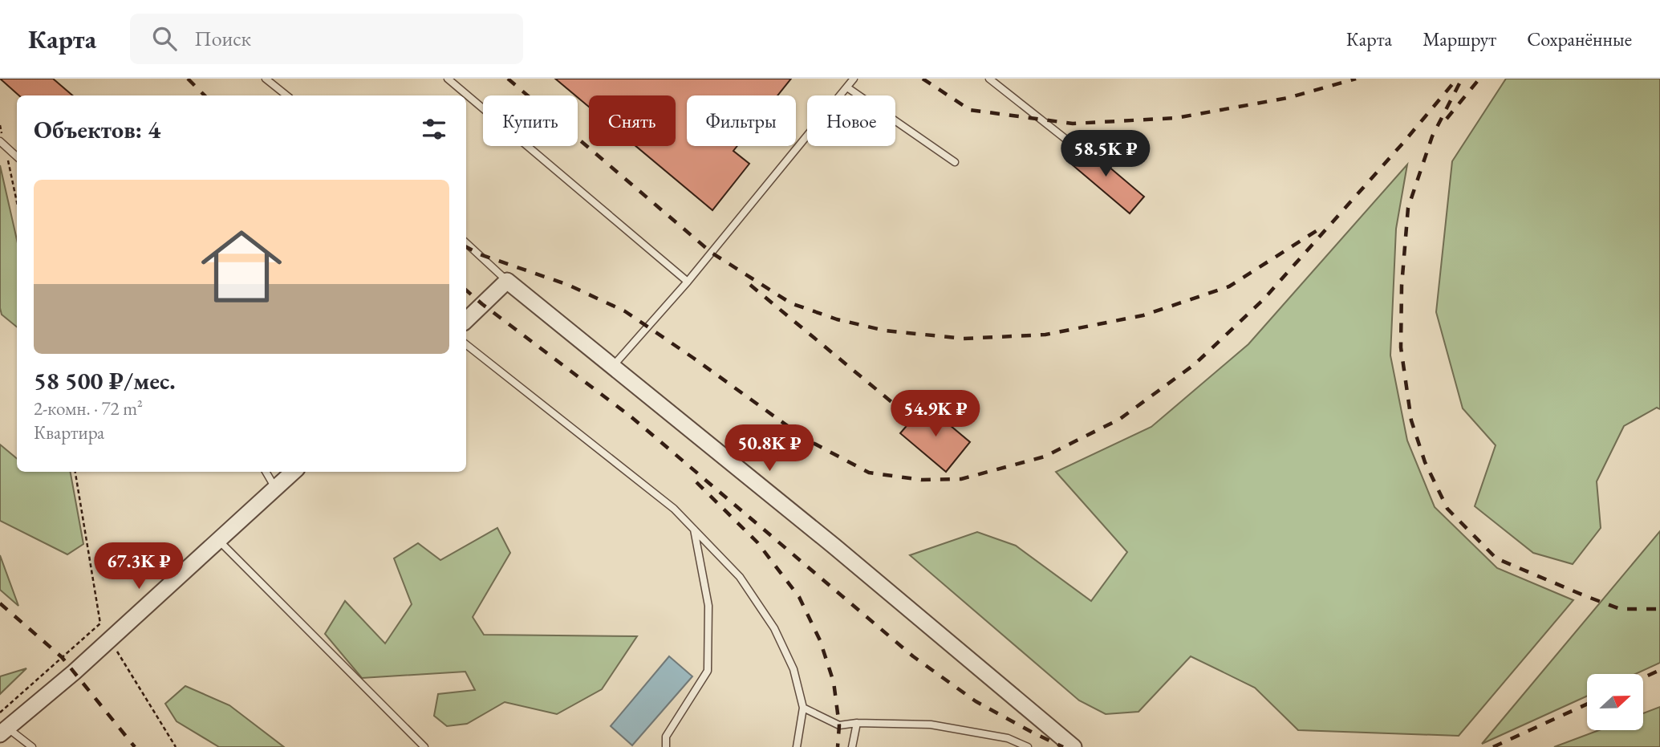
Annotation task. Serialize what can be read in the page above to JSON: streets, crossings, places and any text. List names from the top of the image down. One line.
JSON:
{"north":"right","page":{"header":"Карта","search":"Поиск","nav":["Карта","Маршрут","Сохранённые"],"chip":["Купить","Снять","Фильтры","Новое"],"heading":"Объектов: 4","price":["58.5K ₽","54.9K ₽","50.8K ₽","67.3K ₽"],"list":[{"name":"58 500 ₽/мес.","note":"2-комн. · 72 m² · Квартира"}]}}
